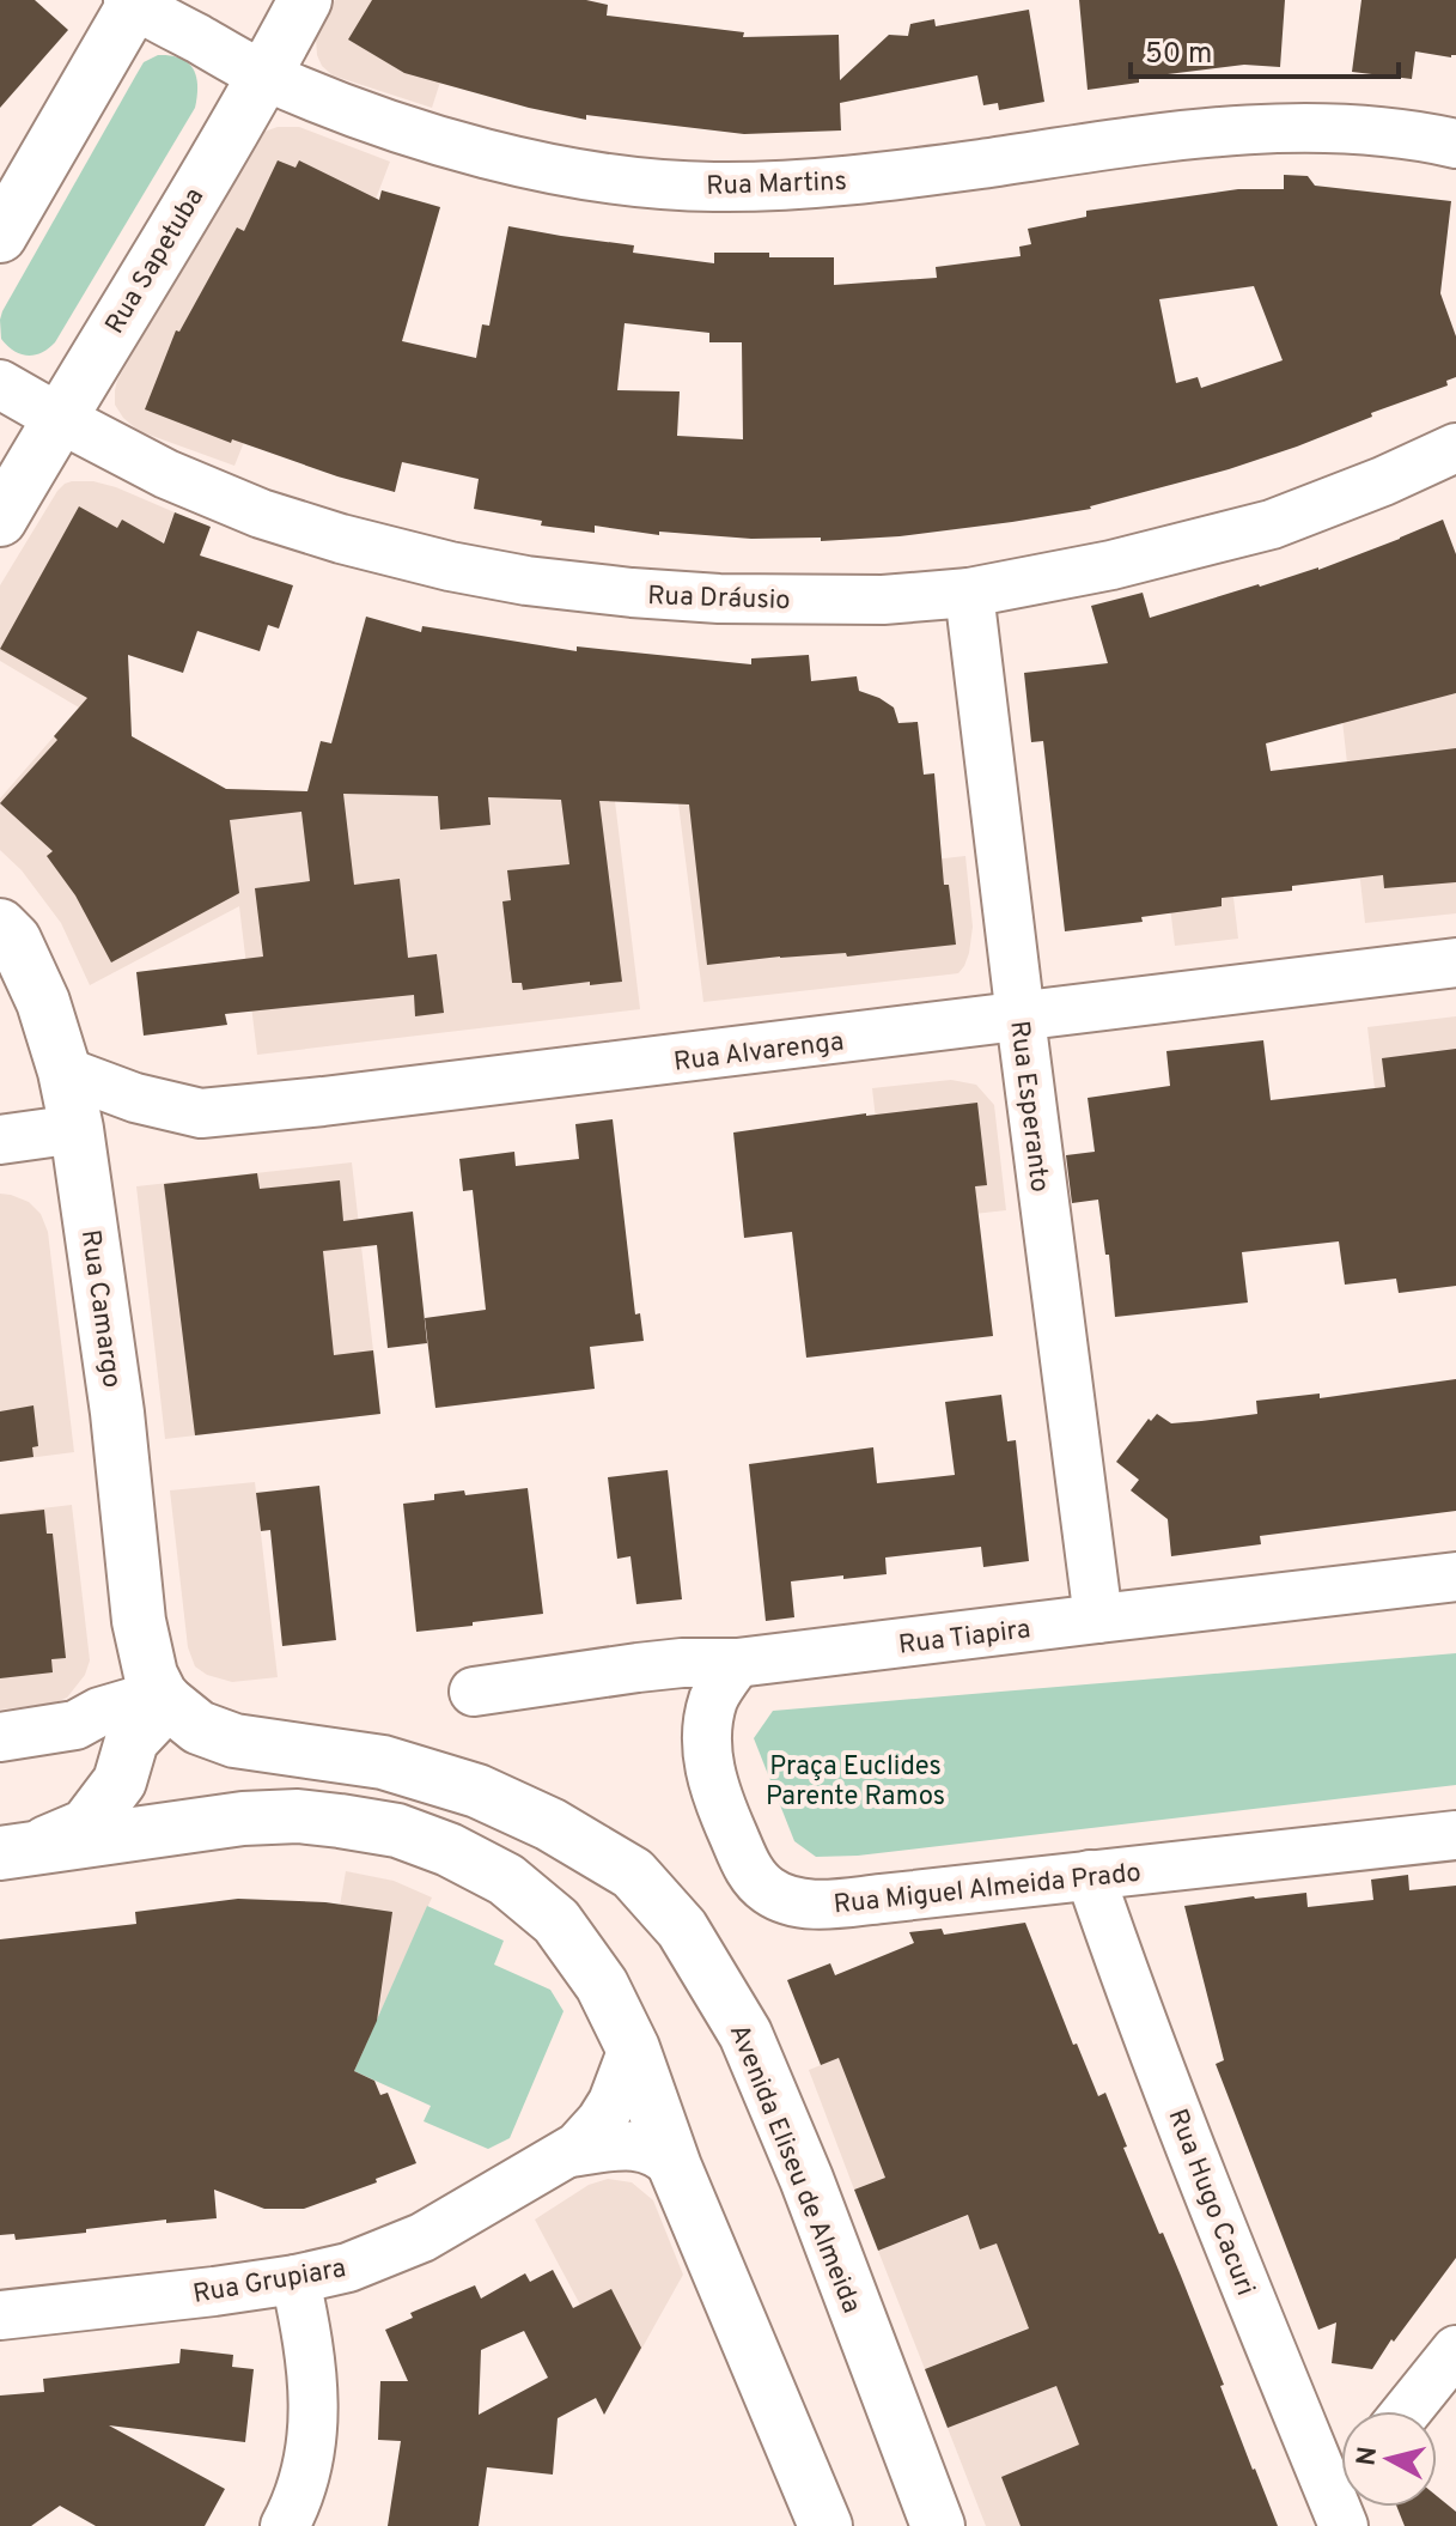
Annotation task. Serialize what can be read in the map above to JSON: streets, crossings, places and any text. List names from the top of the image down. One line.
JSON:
{"streets":{"main road":["Rua Sapetuba","Rua Camargo","Avenida Eliseu de Almeida"],"street":["Rua Martins","Rua Dráusio","Rua Alvarenga","Rua Esperanto","Rua Tiapira","Rua Miguel Almeida Prado","Rua Hugo Cacuri","Rua Grupiara"]},"crossings":[["Rua Martins","Rua Sapetuba"],["Rua Sapetuba","Rua Dráusio"],["Rua Dráusio","Rua Esperanto"],["Rua Alvarenga","Rua Esperanto"],["Rua Alvarenga","Rua Camargo"],["Rua Esperanto","Rua Tiapira"],["Rua Camargo","Avenida Eliseu de Almeida"],["Rua Tiapira","Rua Miguel Almeida Prado"],["Rua Miguel Almeida Prado","Rua Hugo Cacuri"]],"parks":["Praça Euclides Parente Ramos"],"scale_bar":"50 m","north":"left"}
